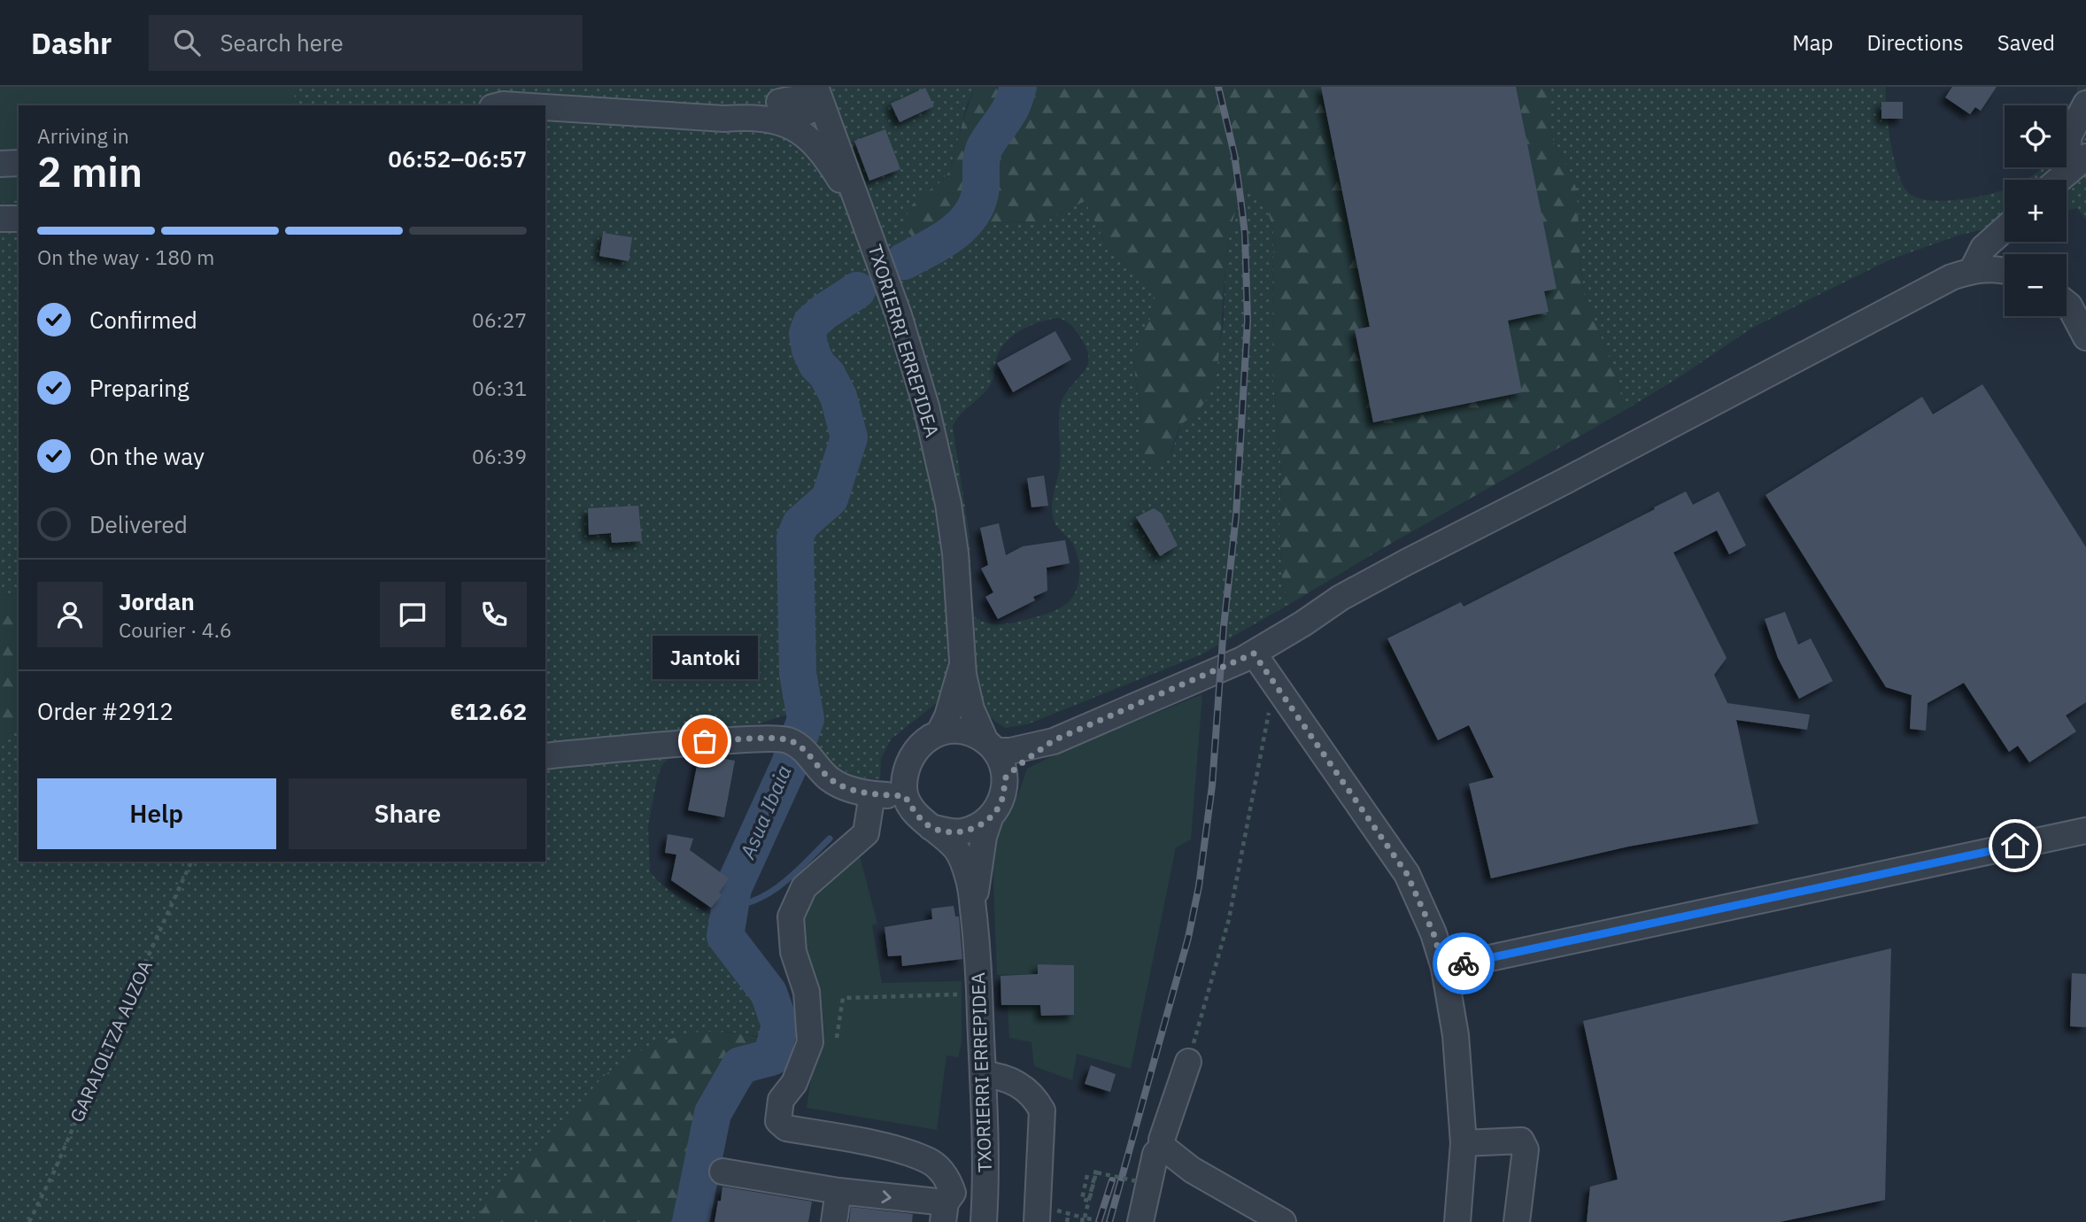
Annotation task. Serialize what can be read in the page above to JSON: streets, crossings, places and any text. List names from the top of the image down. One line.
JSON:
{"streets":{"street":["TXORIERRI ERREPIDEA"],"path":["GARAIOLTZA AUZOA"]},"water":["Asua Ibaia"],"places":["Jantoki"],"page":{"header":"Dashr","search":"Search here","nav":["Map","Directions","Saved"],"map_buttons":["+","−"],"heading":["2 min","Arriving in","06:52–06:57"],"panel":["Jordan","Courier · 4.6","Order #2912","€12.62"],"bar":"On the way · 180 m","list":[["Confirmed","06:27"],["Preparing","06:31"],["On the way","06:39"],"Delivered"],"bubble":"Jantoki","buttons":["Help","Share"]}}
